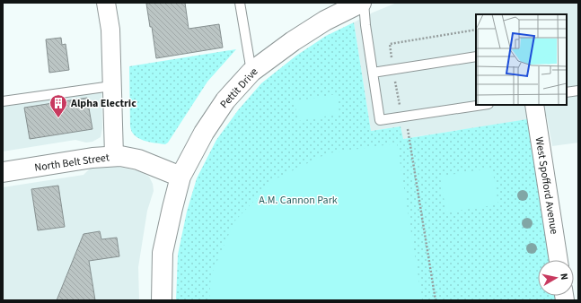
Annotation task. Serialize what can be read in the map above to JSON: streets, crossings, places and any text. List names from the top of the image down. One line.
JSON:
{"streets":{"street":["Pettit Drive","North Belt Street","West Spofford Avenue"]},"crossings":[["Pettit Drive","North Belt Street"]],"parks":["A.M. Cannon Park"],"places":{"building":["Alpha Electric"]},"north":"right"}
